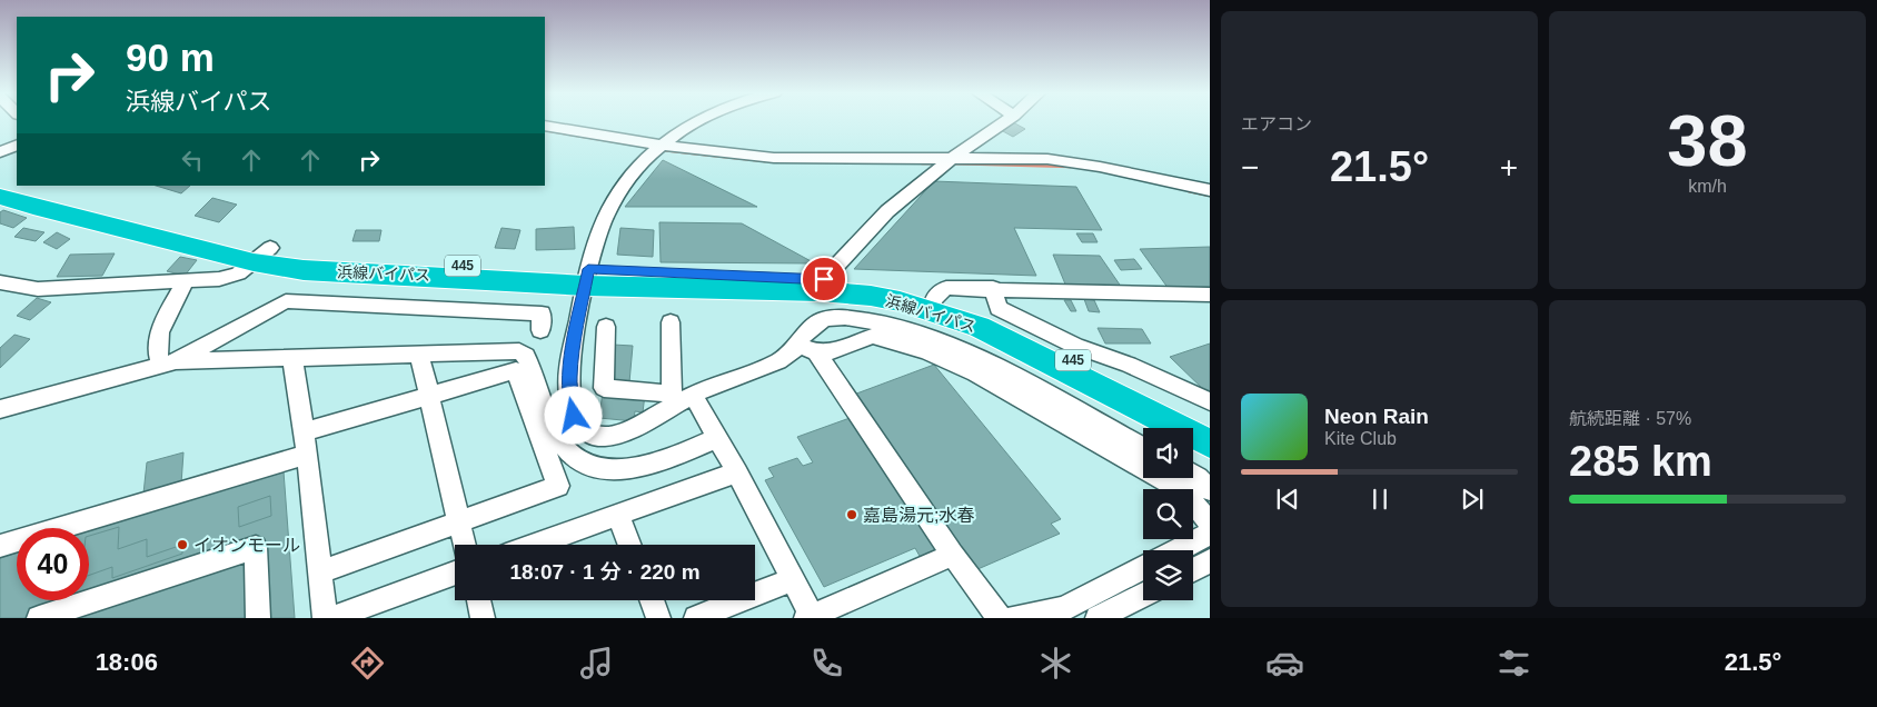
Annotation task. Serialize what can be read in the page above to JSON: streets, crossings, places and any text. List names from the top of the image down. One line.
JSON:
{"streets":{"highway":["445","浜線バイパス"]},"places":["嘉島湯元;水春","イオンモール"],"page":{"tile":["エアコン",["38","km/h"],["航続距離 · 57%","285 km"]],"turn":["90 m","浜線バイパス"],"heat":["−","21.5°","+"],"song":["Neon Rain","Kite Club"],"limit":"40","trip":"18:07 · 1 分 · 220 m","tabs":["18:06","21.5°"]}}
